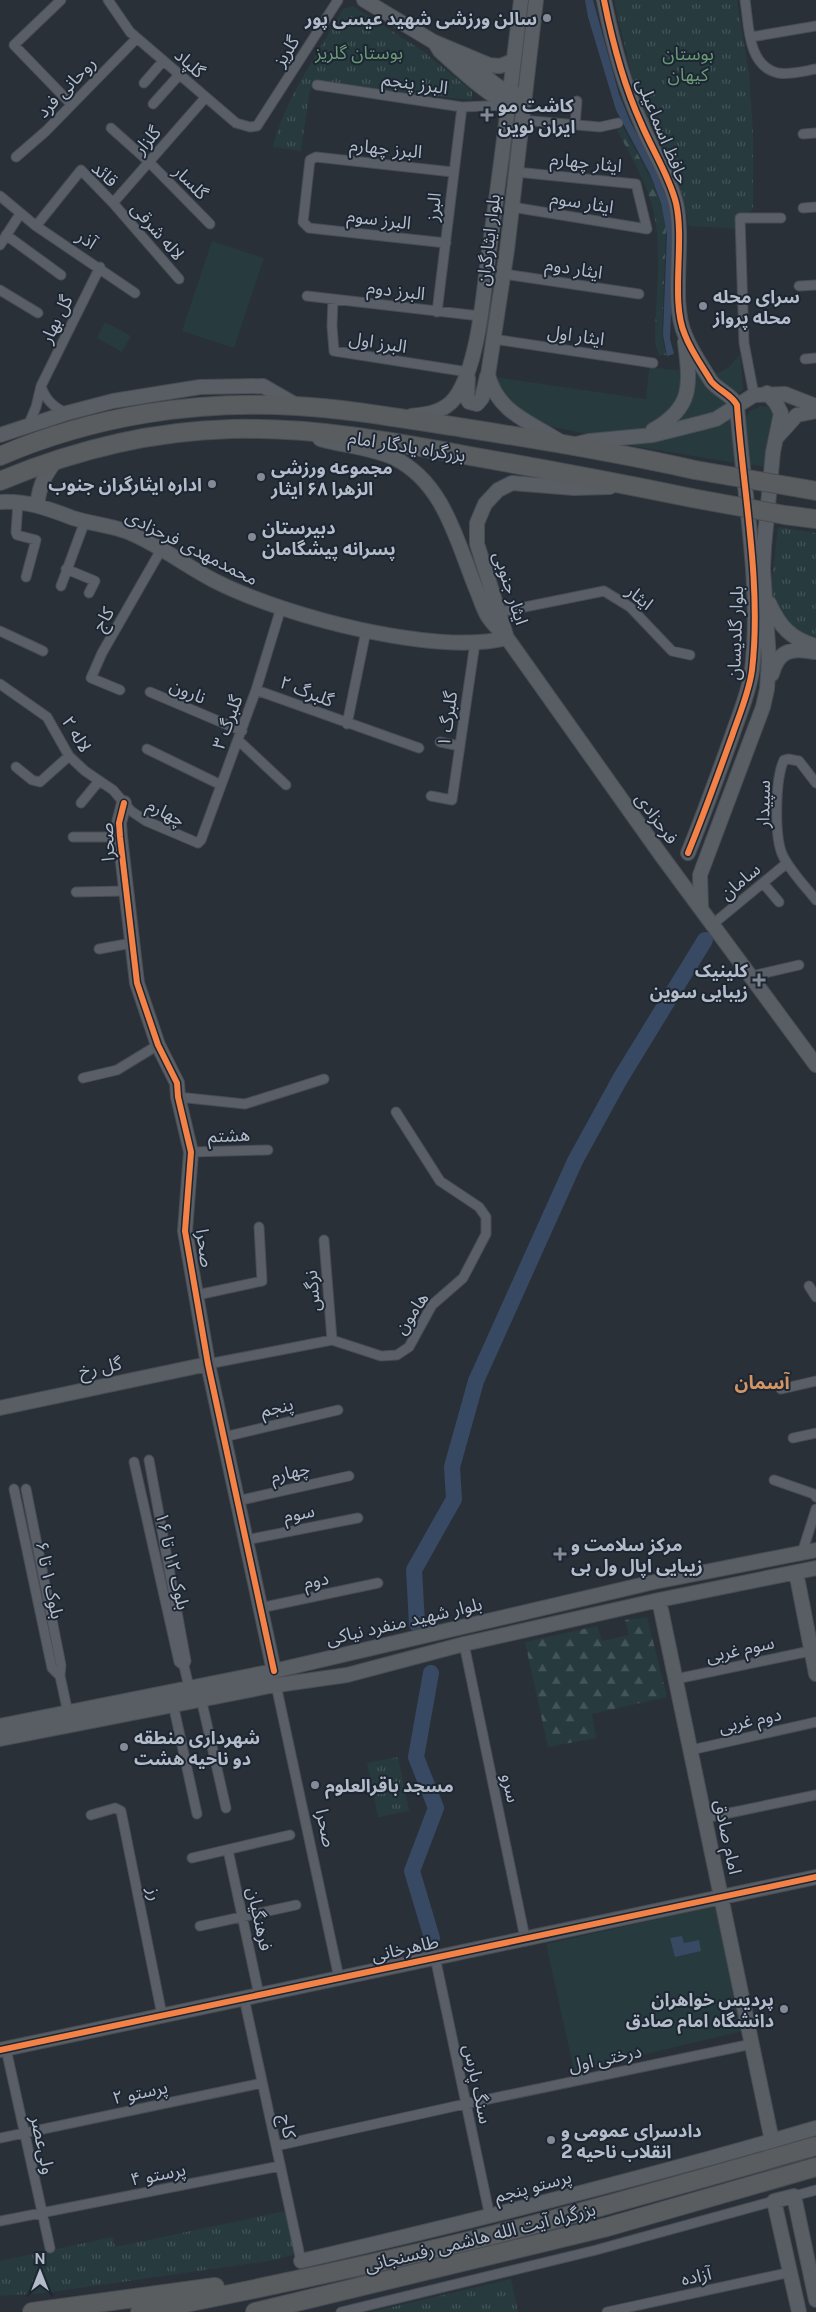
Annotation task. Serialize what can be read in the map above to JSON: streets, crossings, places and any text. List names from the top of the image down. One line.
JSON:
{"streets":{"highway":["بزرگراه یادگار امام","بزرگراه آیت الله هاشمی رفسنجانی"],"street":["گلریز","گلپاد","البرز پنجم","روحانی فرد","حافظ اسماعیلی","گلزار","البرز چهارم","ایثار چهارم","قائد","گلسار","ایثار سوم","البرز","البرز سوم","لاله شرقی","آذر","بلوار ایثارگران","ایثار دوم","البرز دوم","گل بهار","ایثار اول","البرز اول","محمدمهدی فرحزادی","ایثار جنوبی","ایثار","کاج","بلوار گلدیسان","نارون","گلبرگ ۲","گلبرگ ۱","گلبرگ ۳","لاله ۲","سپیدار","چهارم","فرحزادی","صحرا","سامان","هشتم","نرگس","هامون","گل رخ","پنجم","سوم","بلوک ۱۲ تا ۱۶","بلوک ۱ تا ۶","دوم","بلوار شهید منفرد نیاکی","سوم غربی","دوم غربی","سرو","امام صادق","رز","فرهنگیان","طاهرخانی","درختی اول","سنگ پارس","پرستو ۲","ولی‌عصر","پرستو ۴","پرستو پنجم","آزاده"]},"crossings":[["گلریز","گلپاد"],["گلپاد","روحانی فرد"],["گلپاد","گلزار"],["البرز پنجم","البرز"],["البرز پنجم","بلوار ایثارگران"],["حافظ اسماعیلی","بلوار گلدیسان"],["گلزار","قائد"],["گلزار","گلسار"],["گلزار","لاله شرقی"],["البرز چهارم","البرز"],["البرز چهارم","البرز سوم"],["ایثار چهارم","ایثار سوم"],["ایثار چهارم","بلوار ایثارگران"],["قائد","لاله شرقی"],["قائد","آذر"],["ایثار سوم","بلوار ایثارگران"],["البرز","البرز سوم"],["البرز","البرز دوم"],["آذر","گل بهار"],["بلوار ایثارگران","ایثار دوم"],["بلوار ایثارگران","البرز دوم"],["بلوار ایثارگران","ایثار اول"],["بلوار ایثارگران","البرز اول"],["بلوار ایثارگران","بزرگراه یادگار امام"],["البرز دوم","البرز اول"],["بزرگراه یادگار امام","ایثار جنوبی"],["محمدمهدی فرحزادی","ایثار جنوبی"],["محمدمهدی فرحزادی","کاج"],["محمدمهدی فرحزادی","گلبرگ ۲"],["محمدمهدی فرحزادی","گلبرگ ۱"],["محمدمهدی فرحزادی","گلبرگ ۳"],["محمدمهدی فرحزادی","فرحزادی"],["ایثار جنوبی","ایثار"],["ایثار جنوبی","فرحزادی"],["کاج","طاهرخانی"],["کاج","پرستو ۲"],["کاج","پرستو ۴"],["کاج","پرستو پنجم"],["بلوار گلدیسان","فرحزادی"],["نارون","گلبرگ ۳"],["گلبرگ ۲","گلبرگ ۳"],["گلبرگ ۳","چهارم"],["لاله ۲","چهارم"],["لاله ۲","صحرا"],["سپیدار","سامان"],["چهارم","صحرا"],["فرحزادی","سامان"],["صحرا","هشتم"],["صحرا","هامون"],["صحرا","گل رخ"],["صحرا","پنجم"],["صحرا","سوم"],["صحرا","دوم"],["صحرا","بلوار شهید منفرد نیاکی"],["صحرا","طاهرخانی"],["نرگس","هامون"],["هامون","گل رخ"],["بلوار شهید منفرد نیاکی","سرو"],["بلوار شهید منفرد نیاکی","امام صادق"],["سوم غربی","امام صادق"],["دوم غربی","امام صادق"],["سرو","طاهرخانی"],["امام صادق","طاهرخانی"],["امام صادق","درختی اول"],["امام صادق","پرستو پنجم"],["رز","طاهرخانی"],["فرهنگیان","طاهرخانی"],["طاهرخانی","سنگ پارس"],["طاهرخانی","ولی‌عصر"],["درختی اول","سنگ پارس"],["سنگ پارس","پرستو پنجم"],["پرستو ۲","ولی‌عصر"],["ولی‌عصر","پرستو ۴"]],"districts":["آسمان"],"parks":["بوستان گلریز","بوستان کیهان"],"places":{"other":["سالن ورزشی شهید عیسی پور","سرای محله محله پرواز","مجموعه ورزشی الزهرا ۶۸ ایثار","اداره ایثارگران جنوب","دبیرستان پسرانه پیشگامان","شهرداری منطقه دو ناحیه هشت","مسجد باقرالعلوم","پردیس خواهران دانشگاه امام صادق","دادسرای عمومی و انقلاب ناحیه 2"],"health":["کاشت مو ایران نوین","کلینیک زیبایی سوین","مرکز سلامت و زیبایی اپال ول بی"]},"north":"top"}
